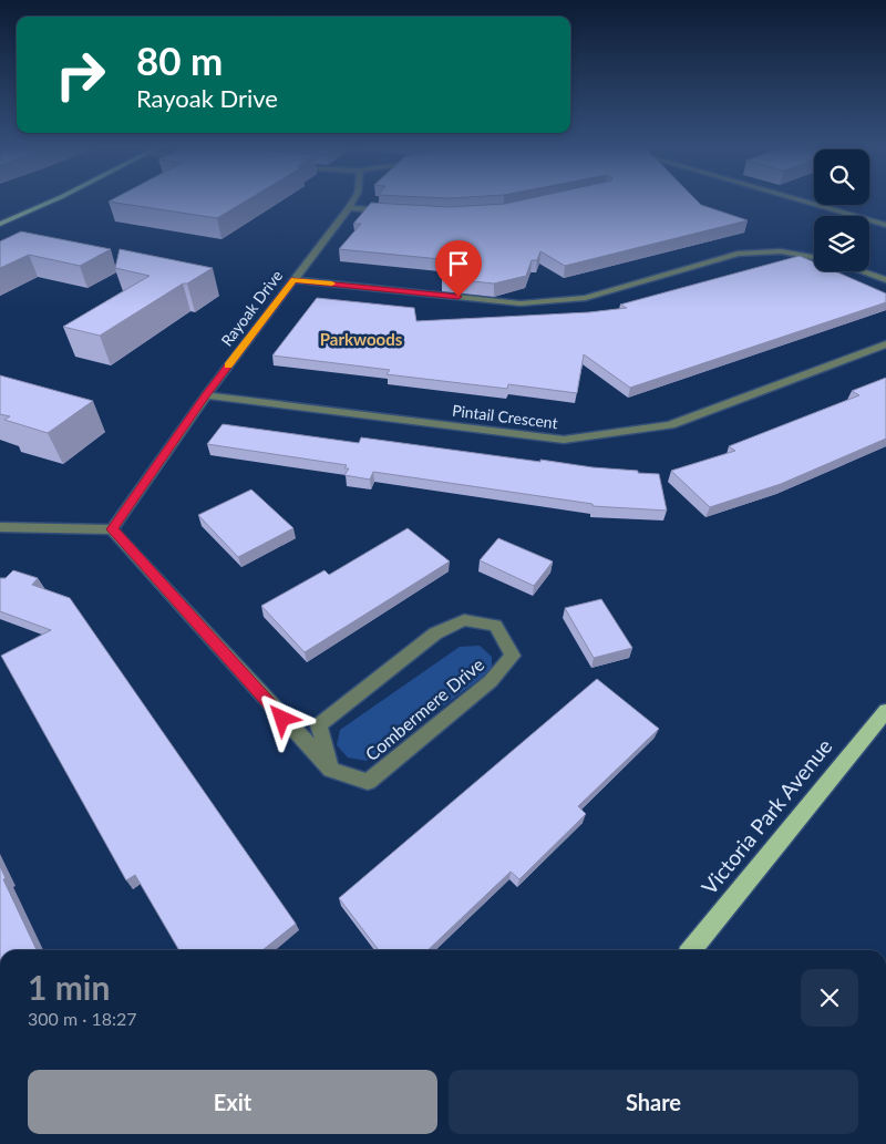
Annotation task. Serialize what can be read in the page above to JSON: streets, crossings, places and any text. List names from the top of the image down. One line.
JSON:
{"streets":{"main road":["Victoria Park Avenue"],"street":["Rayoak Drive","Pintail Crescent","Combermere Drive"]},"crossings":[["Rayoak Drive","Pintail Crescent"],["Rayoak Drive","Combermere Drive"]],"districts":["Parkwoods"],"page":{"turn":["80 m","Rayoak Drive"],"heading":["1 min","300 m · 18:27"],"buttons":["Exit","Share"]}}
